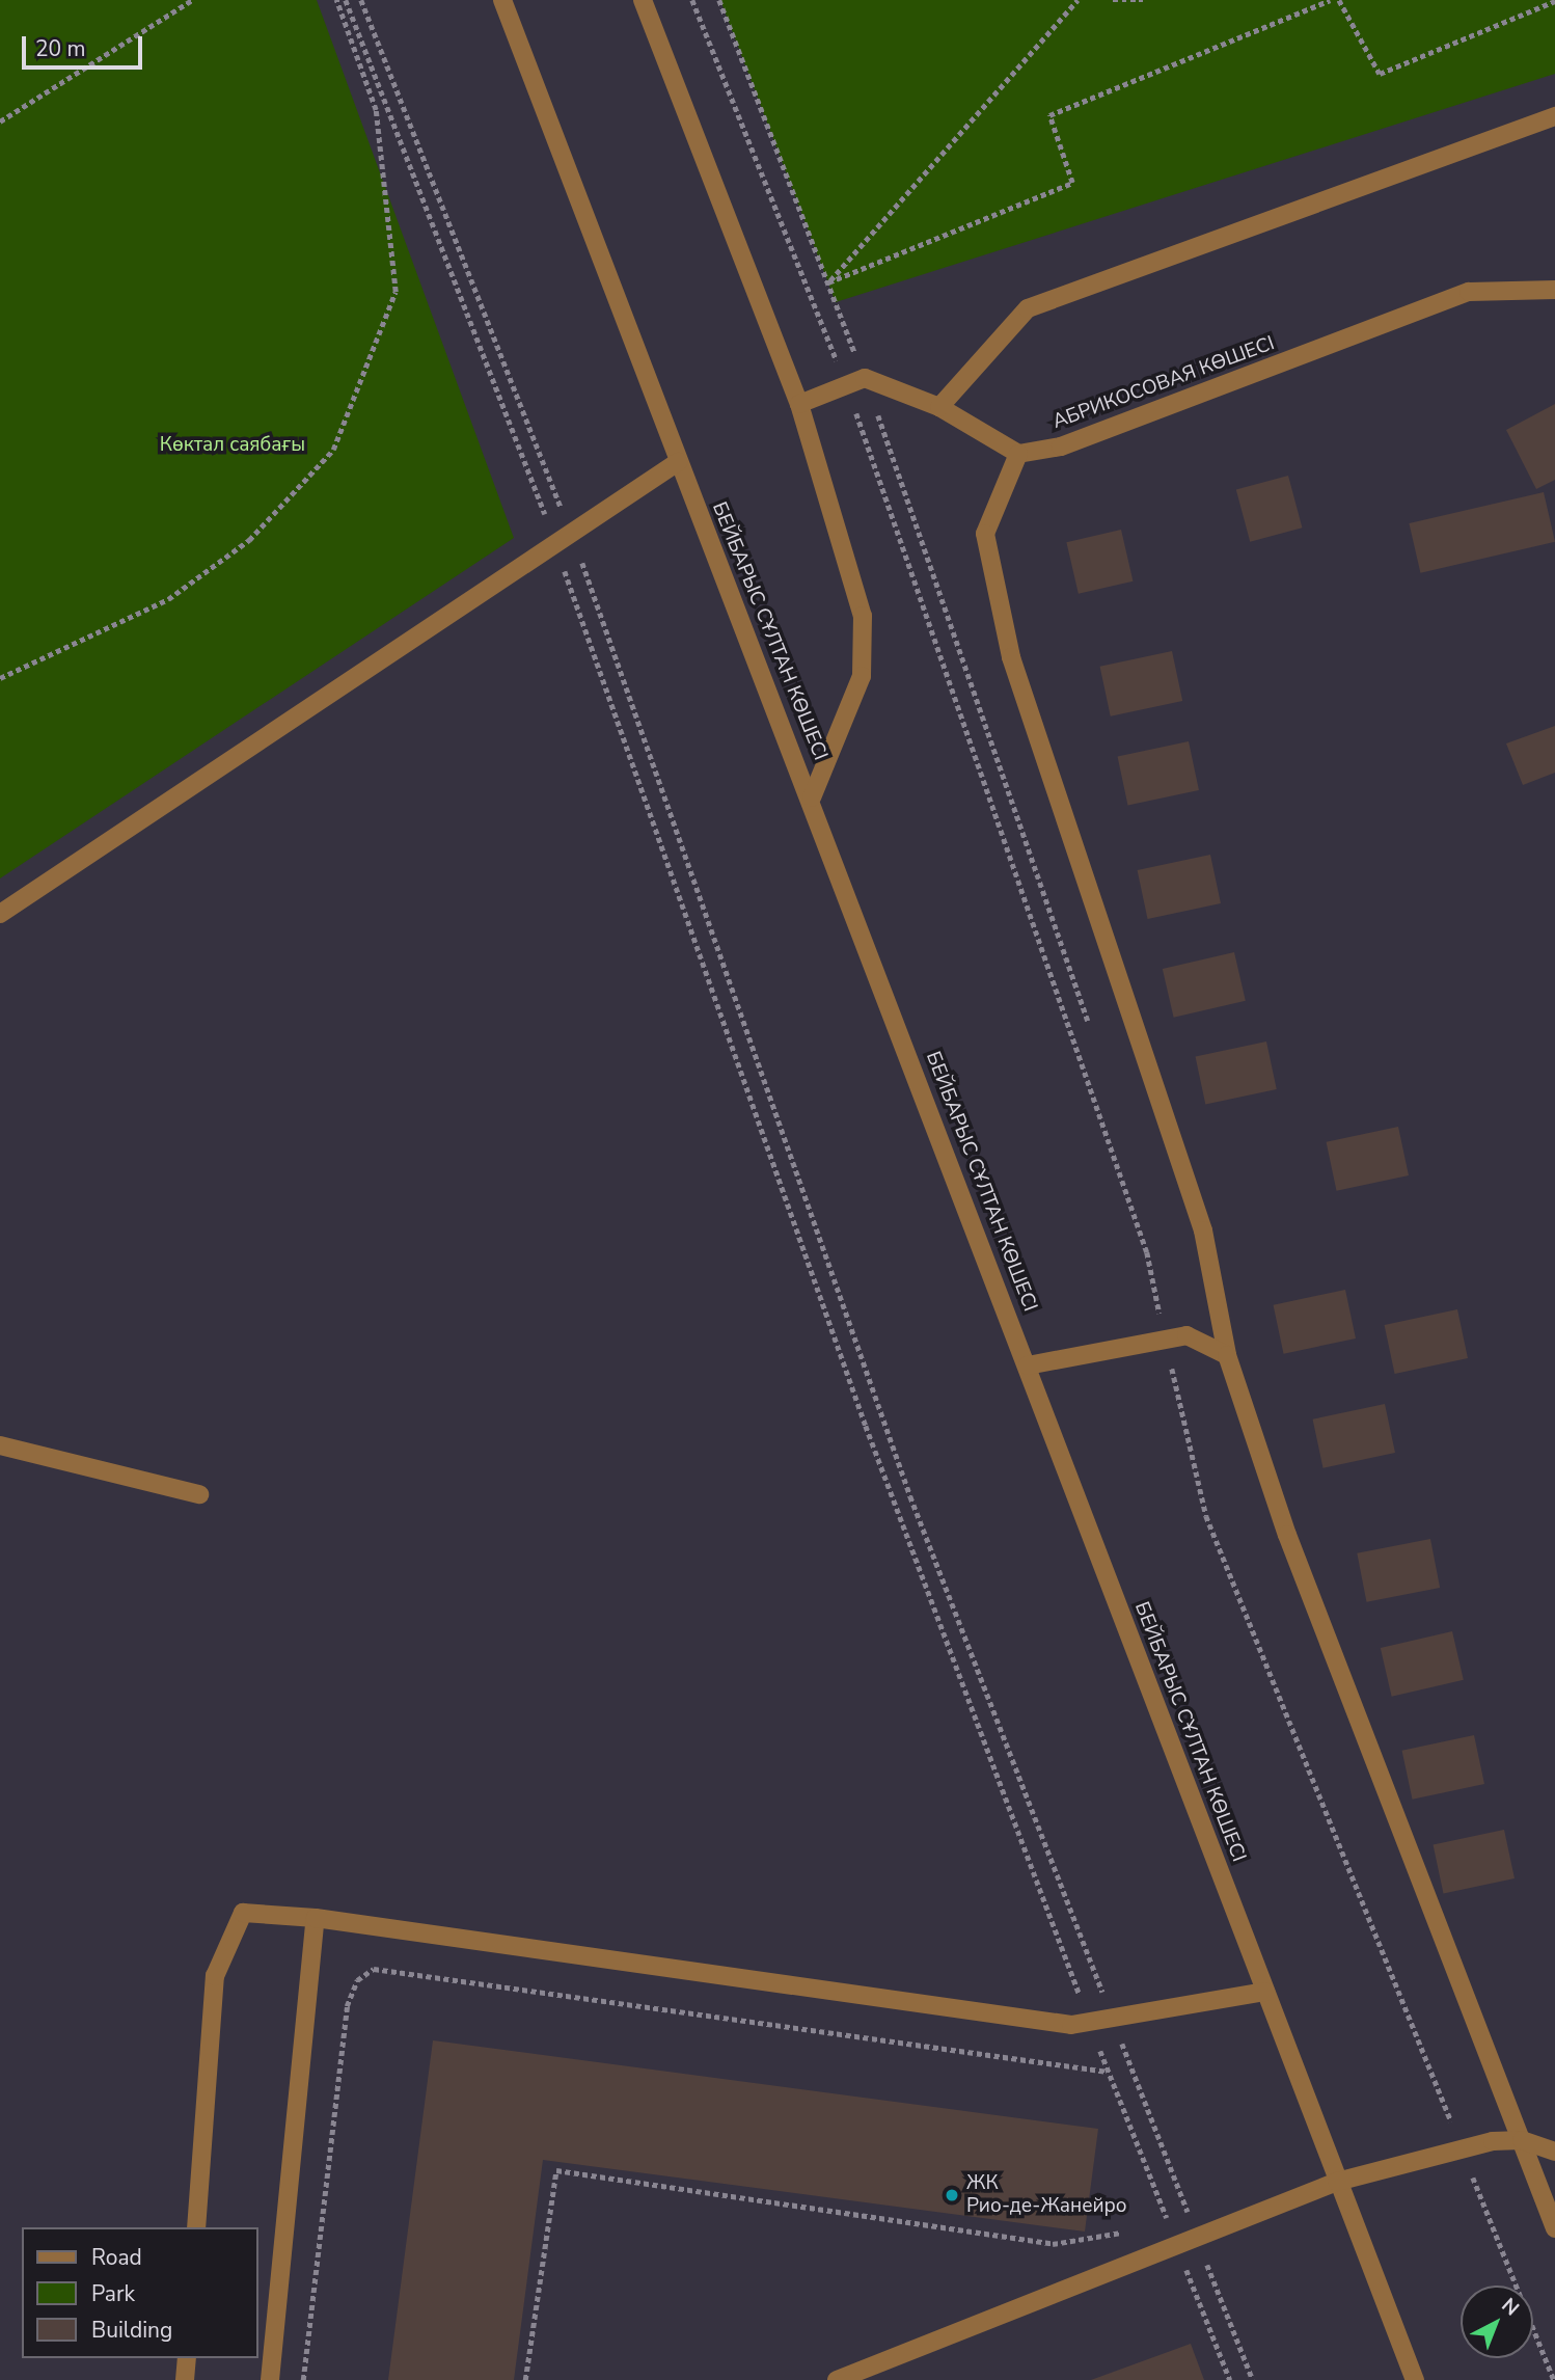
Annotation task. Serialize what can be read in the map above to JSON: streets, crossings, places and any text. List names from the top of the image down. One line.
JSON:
{"streets":{"street":["АБРИКОСОВАЯ КӨШЕСІ","БЕЙБАРЫС СҰЛТАН КӨШЕСІ"]},"parks":["Көктал саябағы"],"places":["ЖК Рио-де-Жанейро"],"legend":["Road","Park","Building"],"scale_bar":"20 m","north":"top right"}
